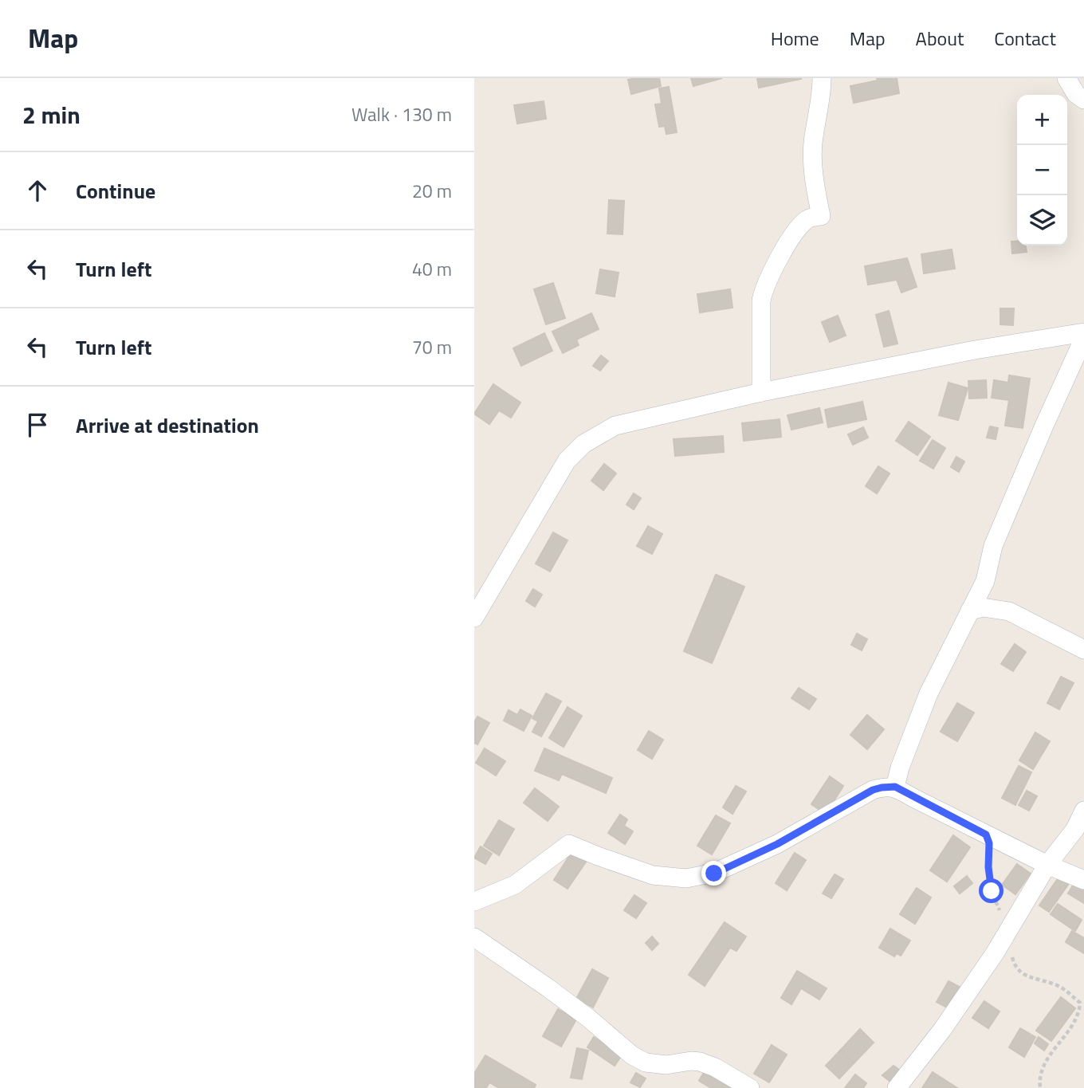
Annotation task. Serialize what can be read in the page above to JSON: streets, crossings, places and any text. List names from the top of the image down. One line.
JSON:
{"page":{"header":"Map","nav":["Home","Map","About","Contact"],"heading":["2 min","Walk · 130 m"],"map_buttons":["+","−"],"list":[["Continue","20 m"],["Turn left","40 m"],["Turn left","70 m"],"Arrive at destination"]}}
